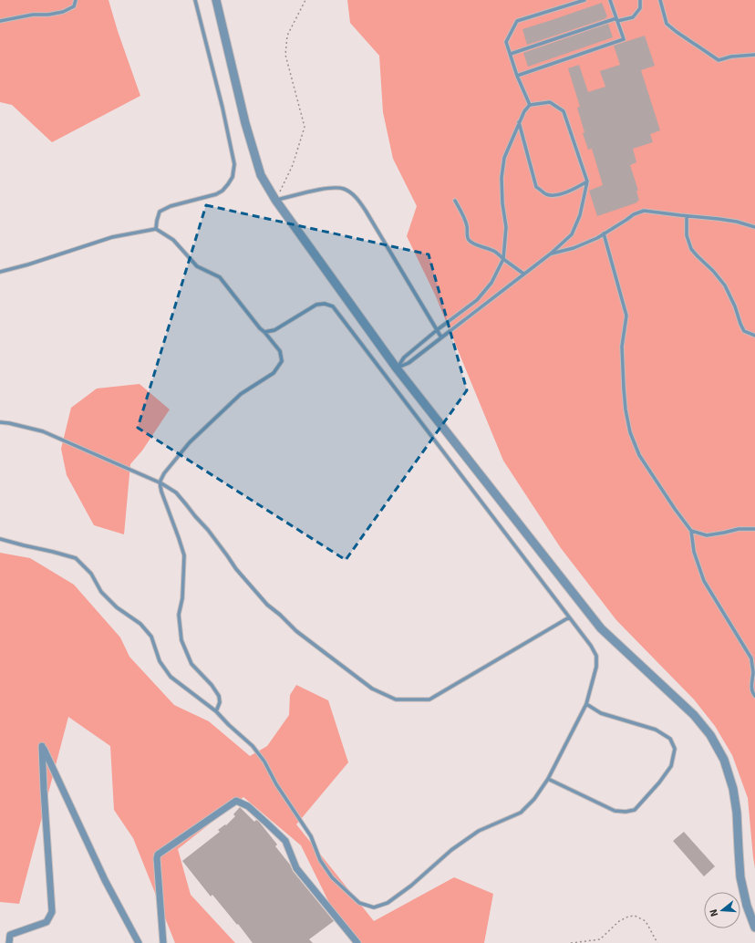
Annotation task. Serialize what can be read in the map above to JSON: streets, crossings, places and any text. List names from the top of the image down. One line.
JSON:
{"north":"left"}
